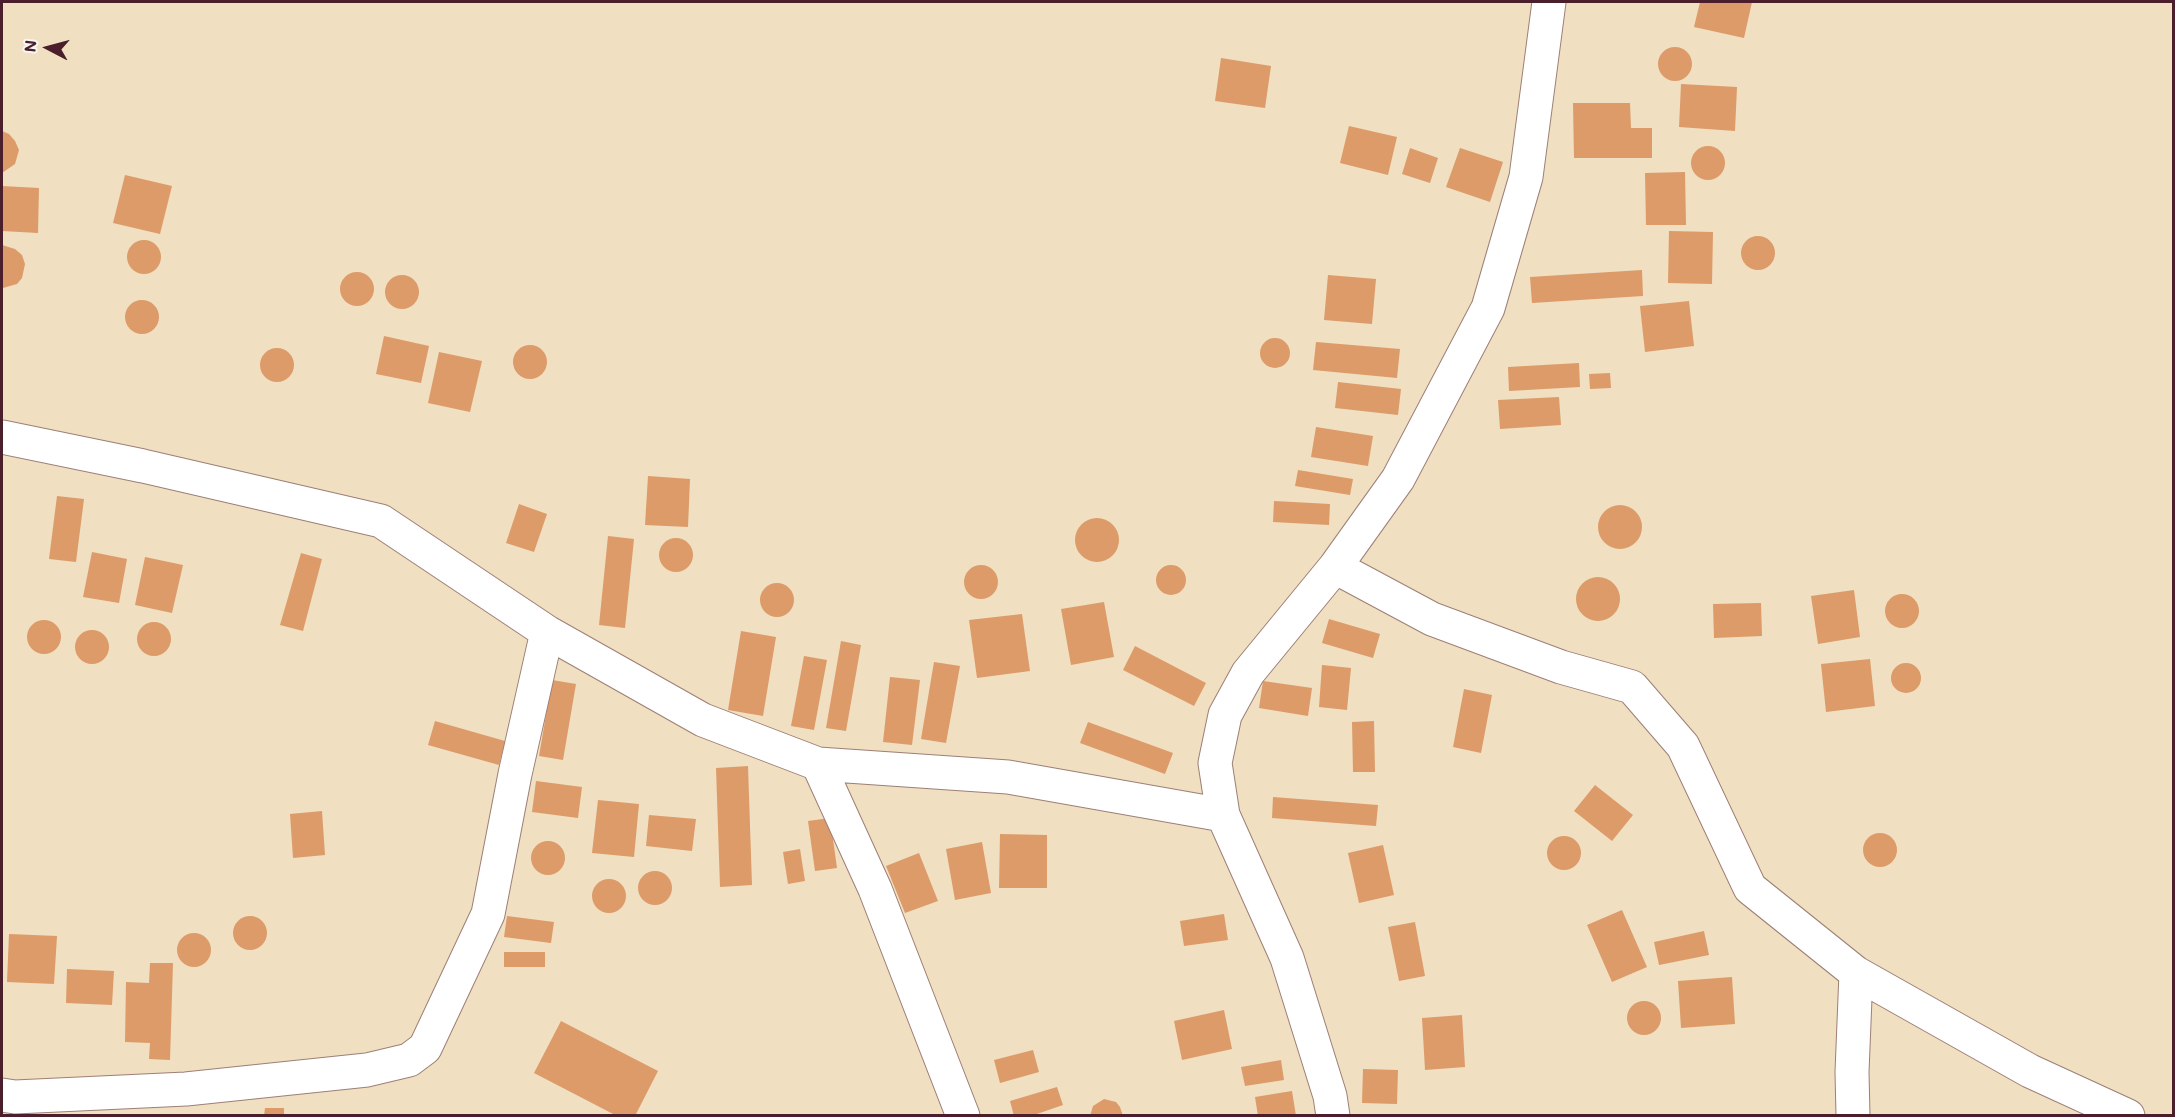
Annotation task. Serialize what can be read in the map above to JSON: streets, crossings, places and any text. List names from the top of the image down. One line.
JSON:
{"north":"left"}
